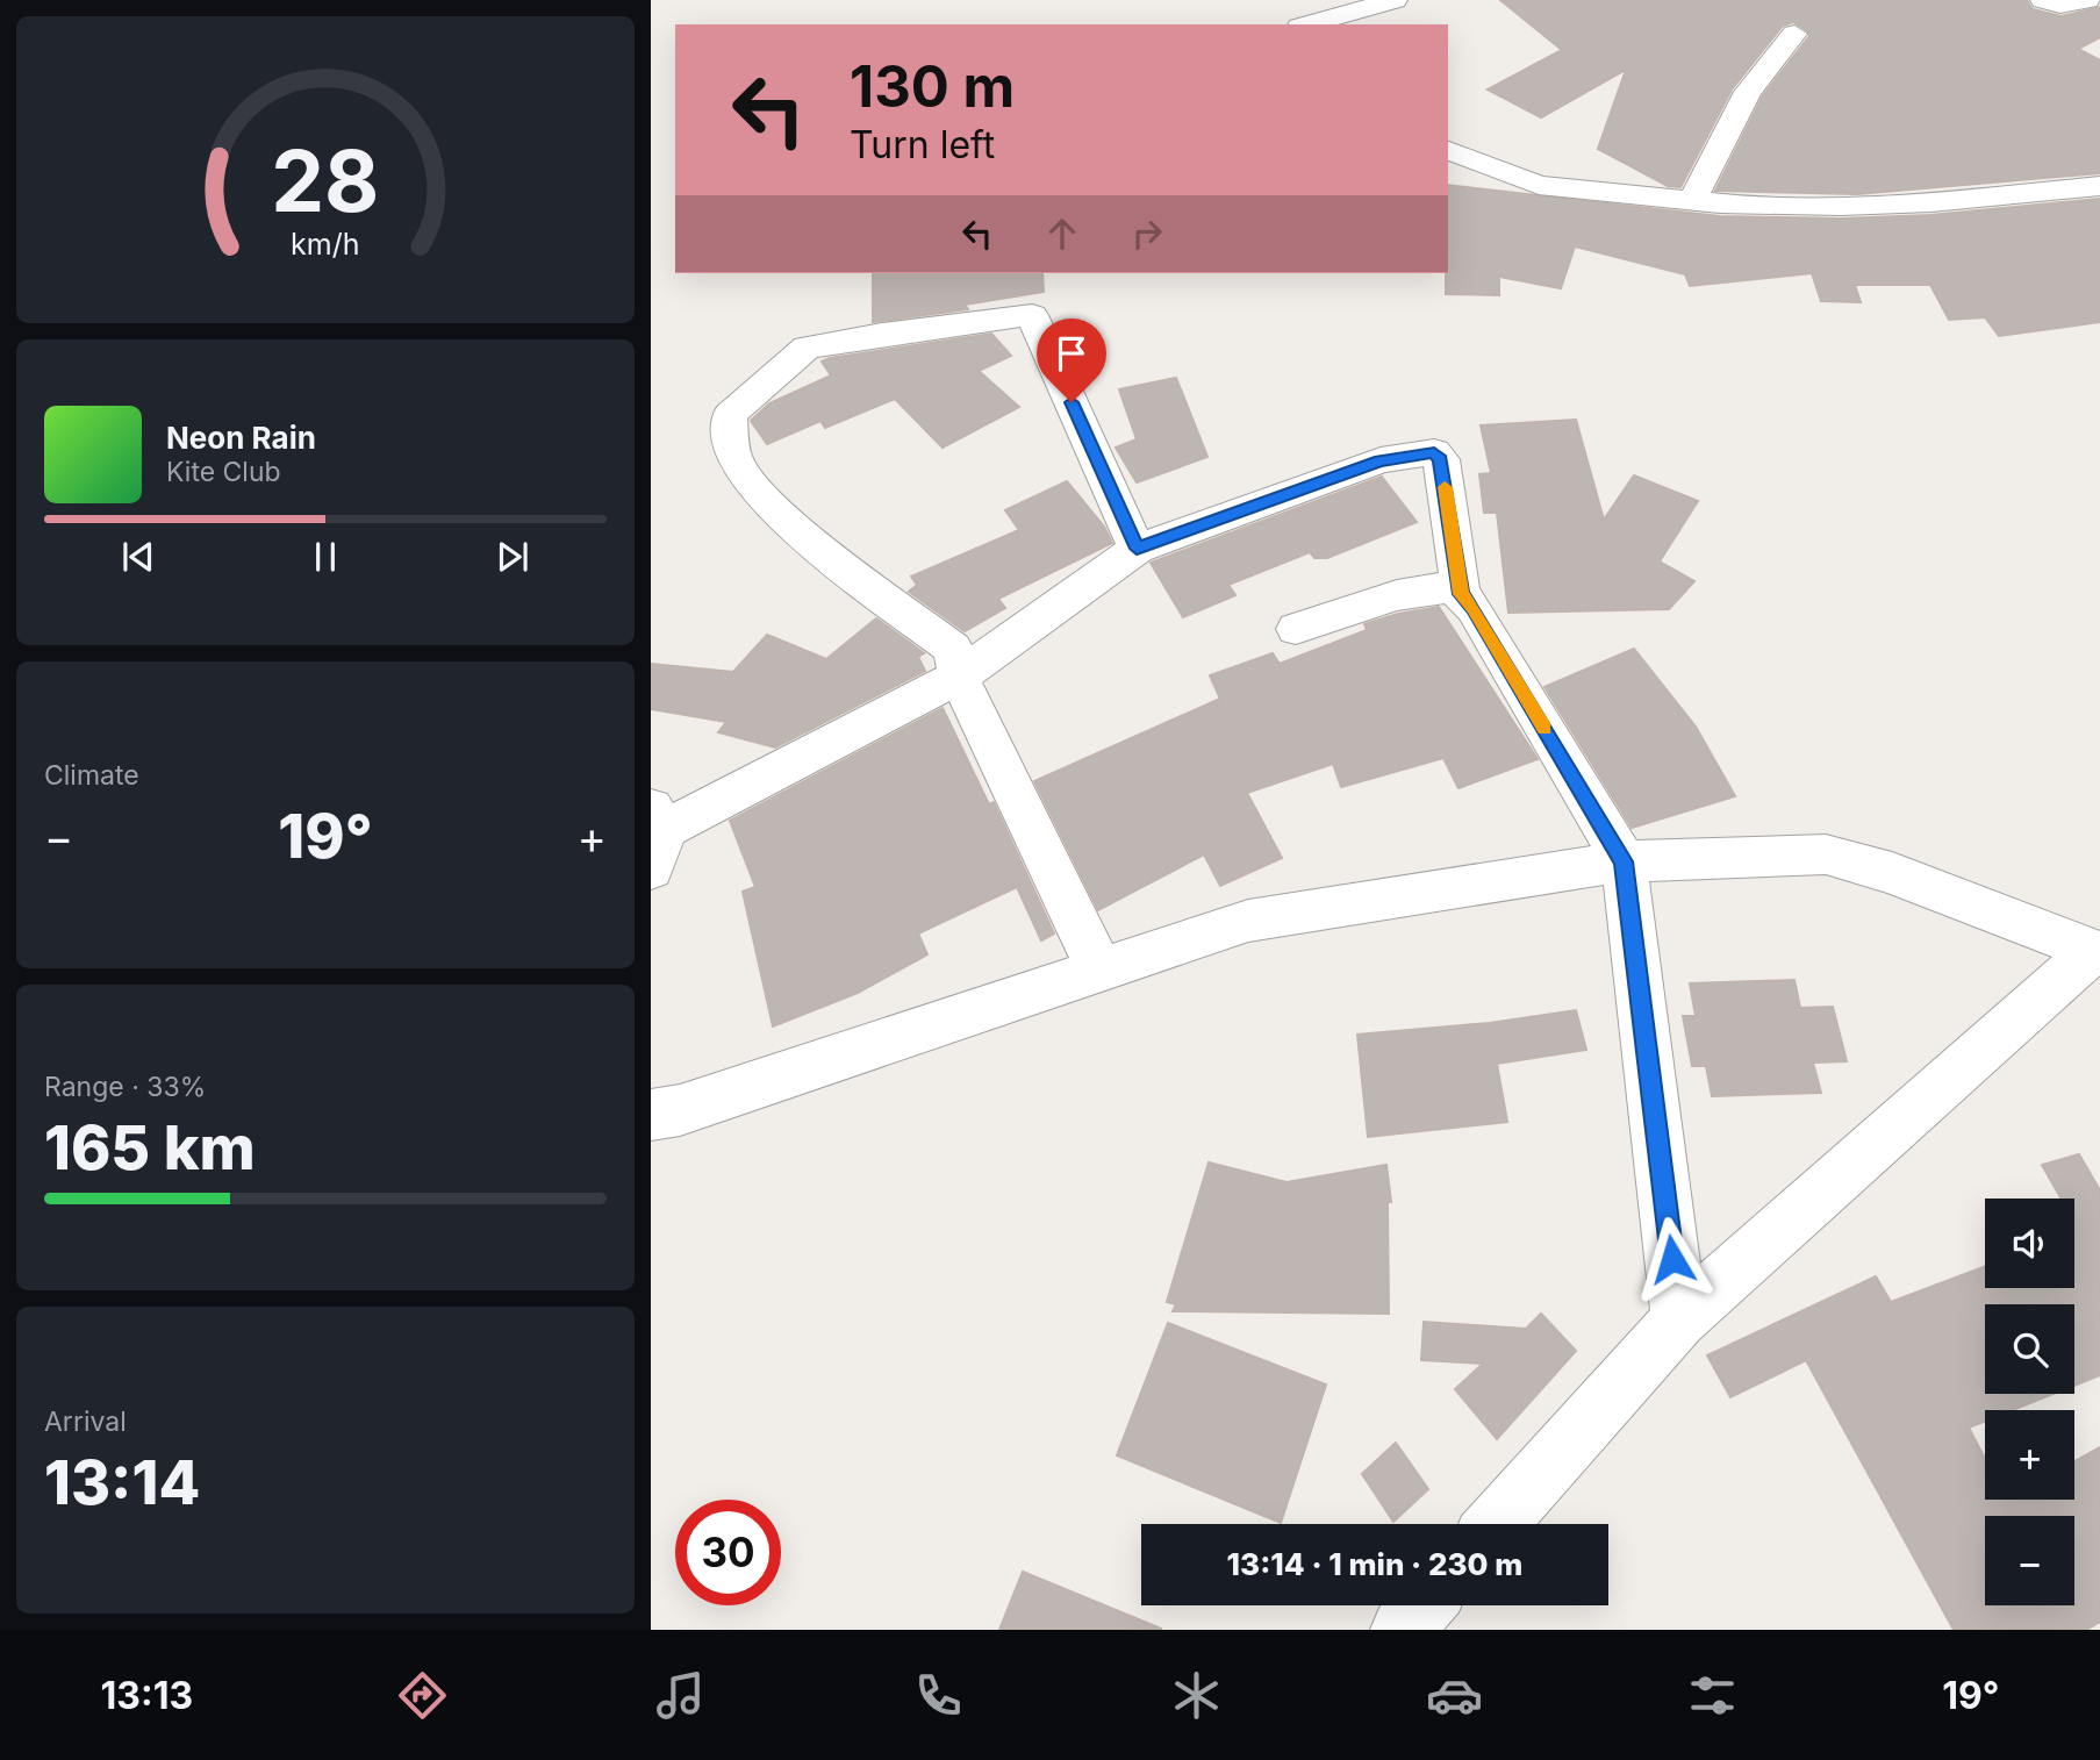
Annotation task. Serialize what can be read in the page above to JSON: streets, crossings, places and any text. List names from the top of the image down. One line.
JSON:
{"page":{"turn":["130 m","Turn left"],"song":["Neon Rain","Kite Club"],"tile":["Climate",["Range · 33%","165 km"],["Arrival","13:14"]],"heat":["−","19°","+"],"map_buttons":["+","−"],"limit":"30","trip":"13:14 · 1 min · 230 m","tabs":["13:13","19°"],"gauge":["28","km/h"]}}
